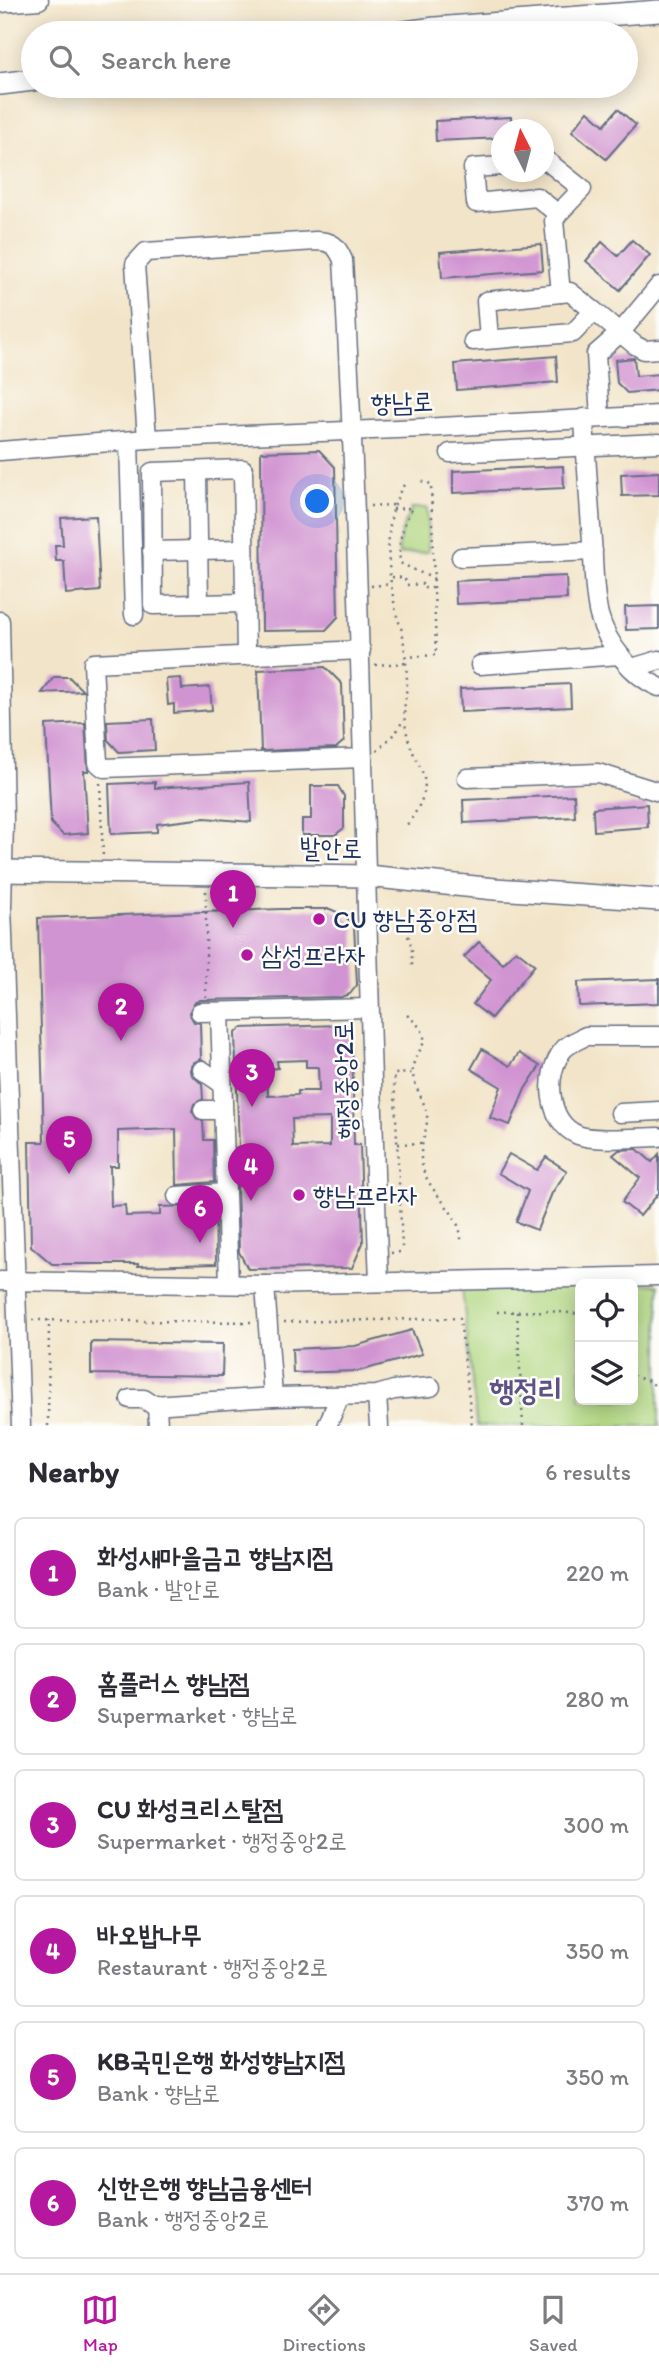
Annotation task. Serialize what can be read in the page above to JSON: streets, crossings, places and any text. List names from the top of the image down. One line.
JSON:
{"streets":{"main road":["발안로"],"street":["향남로","행정중앙2로"]},"crossings":[["향남로","행정중앙2로"],["발안로","행정중앙2로"]],"districts":["행정리"],"places":["CU 향남중앙점","삼성프라자","향남프라자"],"north":"top","page":{"search":"Search here","pins":["1","2","3","5","4","6"],"heading":["Nearby","6 results"],"list":[{"mark":"1","name":"화성새마을금고 향남지점","note":"Bank · 발안로","value":"220 m"},{"mark":"2","name":"홈플러스 향남점","note":"Supermarket · 향남로","value":"280 m"},{"mark":"3","name":"CU 화성크리스탈점","note":"Supermarket · 행정중앙2로","value":"300 m"},{"mark":"4","name":"바오밥나무","note":"Restaurant · 행정중앙2로","value":"350 m"},{"mark":"5","name":"KB국민은행 화성향남지점","note":"Bank · 향남로","value":"350 m"},{"mark":"6","name":"신한은행 향남금융센터","note":"Bank · 행정중앙2로","value":"370 m"}],"nav":["Map","Directions","Saved"]}}
